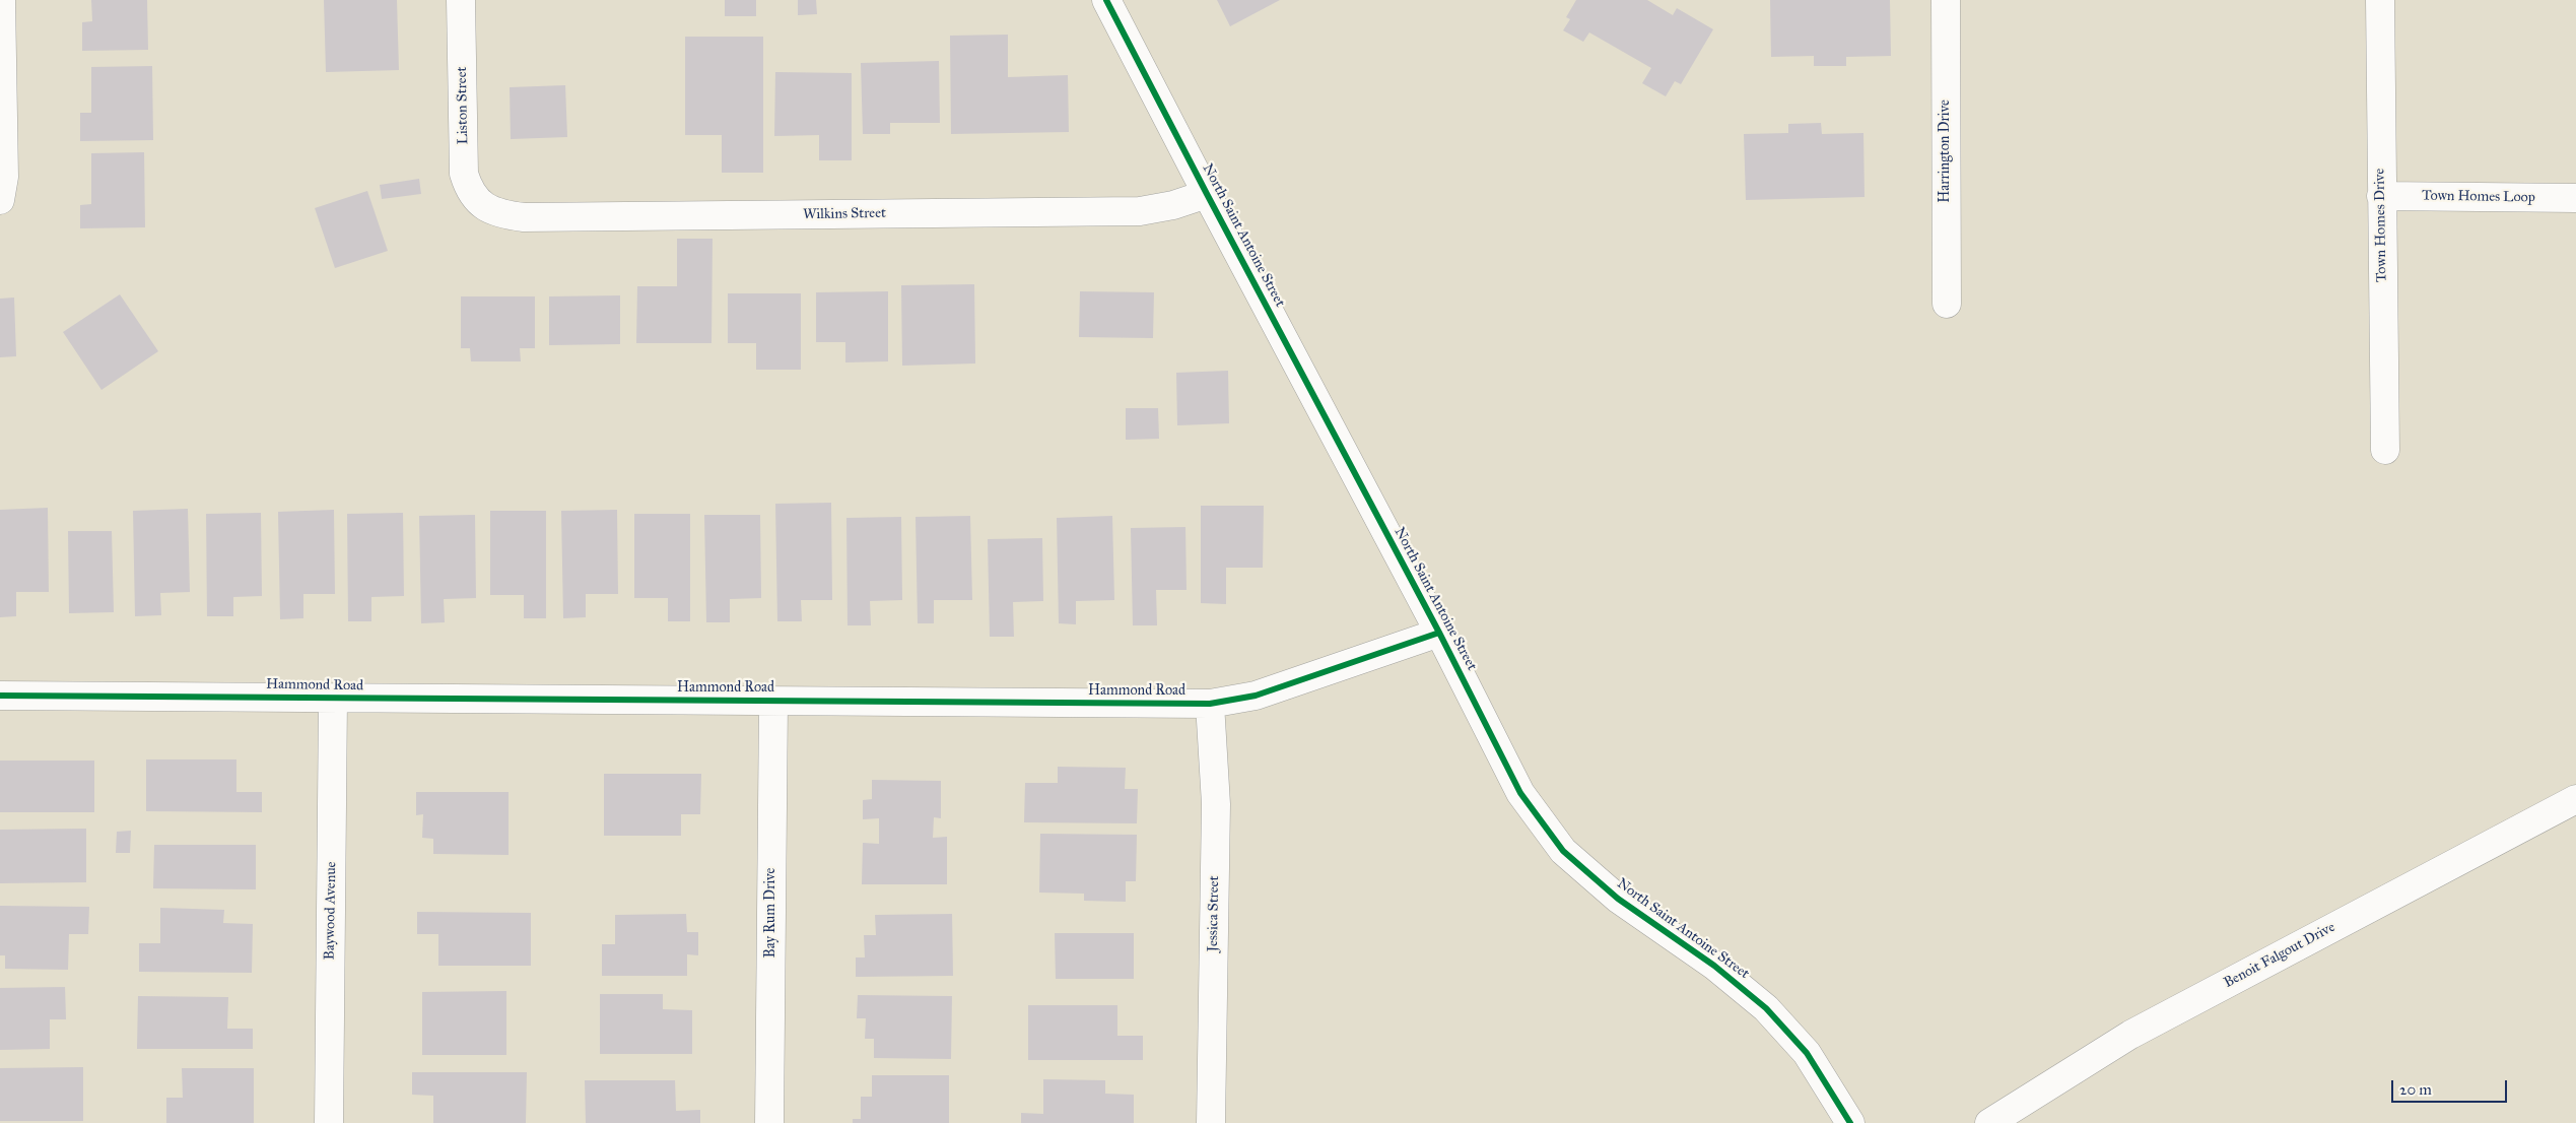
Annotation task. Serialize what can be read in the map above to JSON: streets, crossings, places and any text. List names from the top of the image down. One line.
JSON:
{"streets":{"street":["Liston Street","Harrington Drive","Town Homes Loop","Wilkins Street","Town Homes Drive","North Saint Antoine Street","Hammond Road","Baywood Avenue","Bay Rum Drive","Jessica Street","Benoit Falgout Drive"]},"crossings":[["Liston Street","Wilkins Street"],["Town Homes Loop","Town Homes Drive"],["Wilkins Street","North Saint Antoine Street"],["North Saint Antoine Street","Hammond Road"],["Hammond Road","Baywood Avenue"],["Hammond Road","Bay Rum Drive"],["Hammond Road","Jessica Street"]],"scale_bar":"20 m"}
